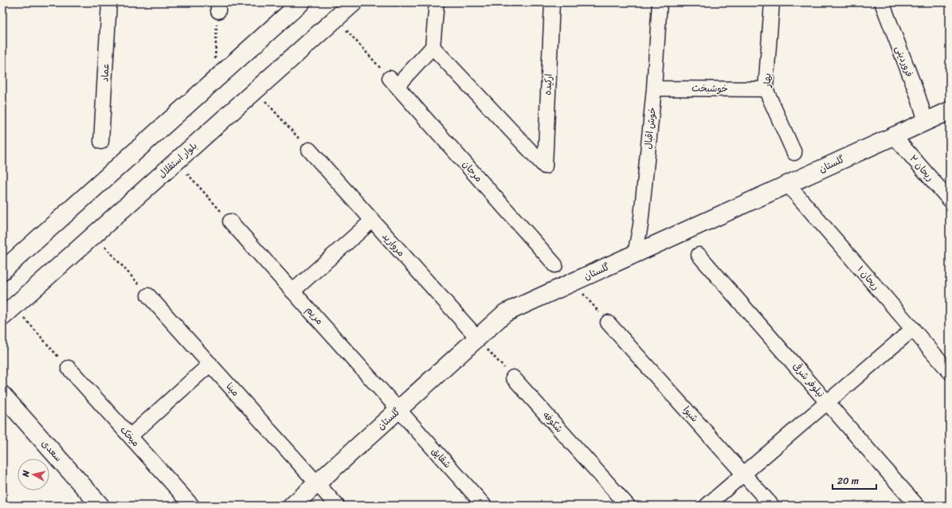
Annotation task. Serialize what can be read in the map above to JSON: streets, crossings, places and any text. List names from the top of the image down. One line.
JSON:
{"streets":{"street":["فروردینی","عماد","بهار","ارکیده","خوشبخت","خوش اقبال","بلوار استقلال","گلستان","ریحان ۲","مرجان","مروارید","ریحان ۱","مریم","نیلوفر شرقی","مینا","شیوا","شکوفه","میخک","سعدی","شقایق"]},"crossings":[["فروردینی","گلستان"],["بهار","خوشبخت"],["خوشبخت","خوش اقبال"],["خوش اقبال","گلستان"],["گلستان","ریحان ۲"],["گلستان","مروارید"],["گلستان","ریحان ۱"],["گلستان","مریم"],["گلستان","مینا"],["گلستان","شقایق"],["مریم","شقایق"]],"scale_bar":"20 m","north":"left"}
